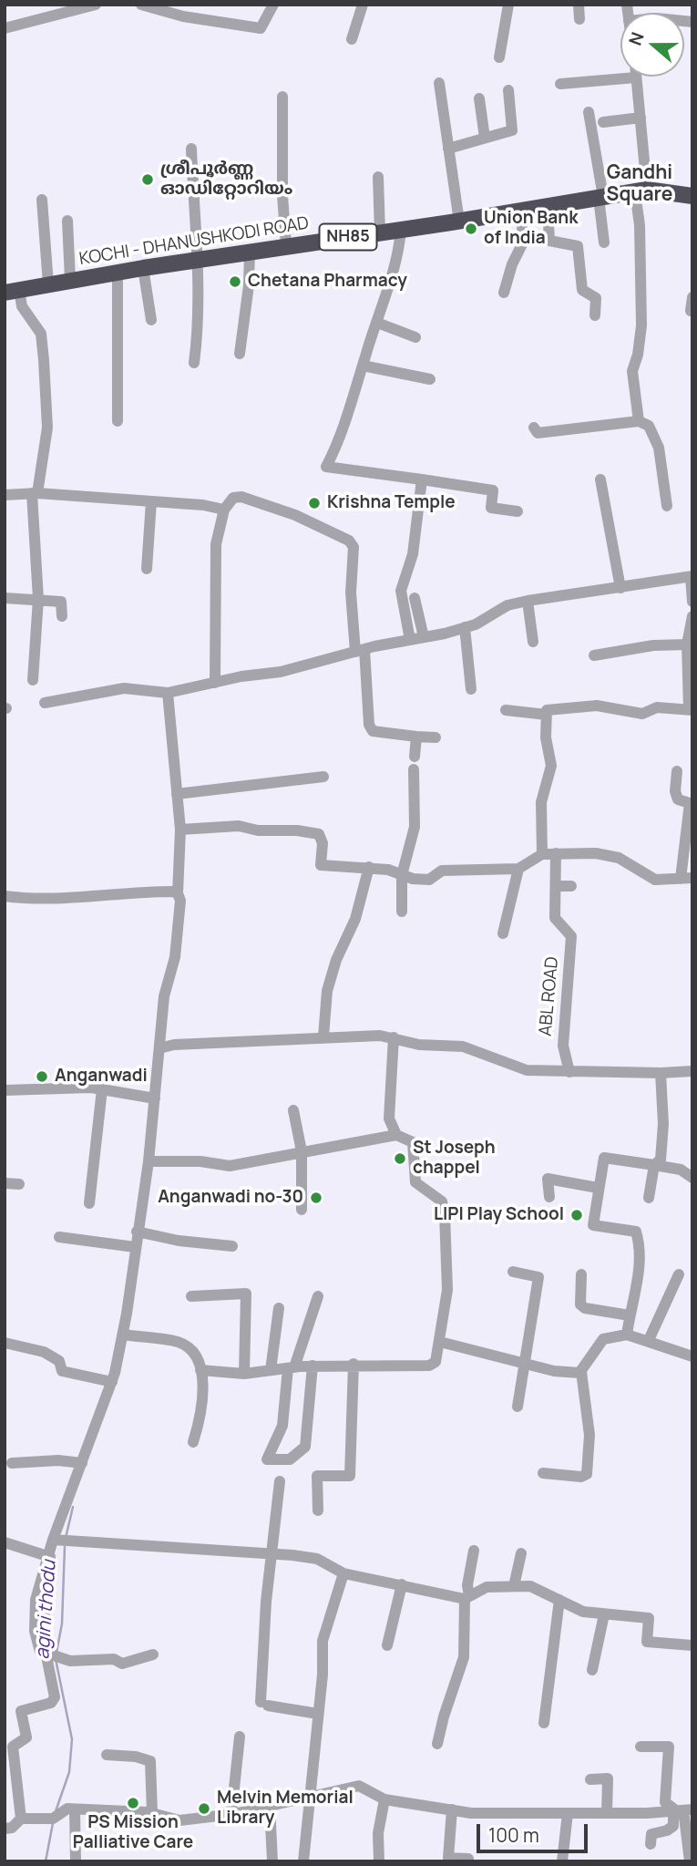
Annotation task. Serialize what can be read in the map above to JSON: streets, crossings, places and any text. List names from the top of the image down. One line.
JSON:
{"streets":{"highway":["NH85","KOCHI - DHANUSHKODI ROAD"],"street":["ABL ROAD"]},"districts":["Gandhi Square"],"water":["agini thodu"],"places":["ശ്രീപൂർണ്ണ ഓഡിറ്റോറിയം","Union Bank of India","Chetana Pharmacy","Krishna Temple","Anganwadi","St Joseph chappel","Anganwadi no-30","LIPI Play School","PS Mission Palliative Care","Melvin Memorial Library"],"scale_bar":"100 m","north":"left"}
